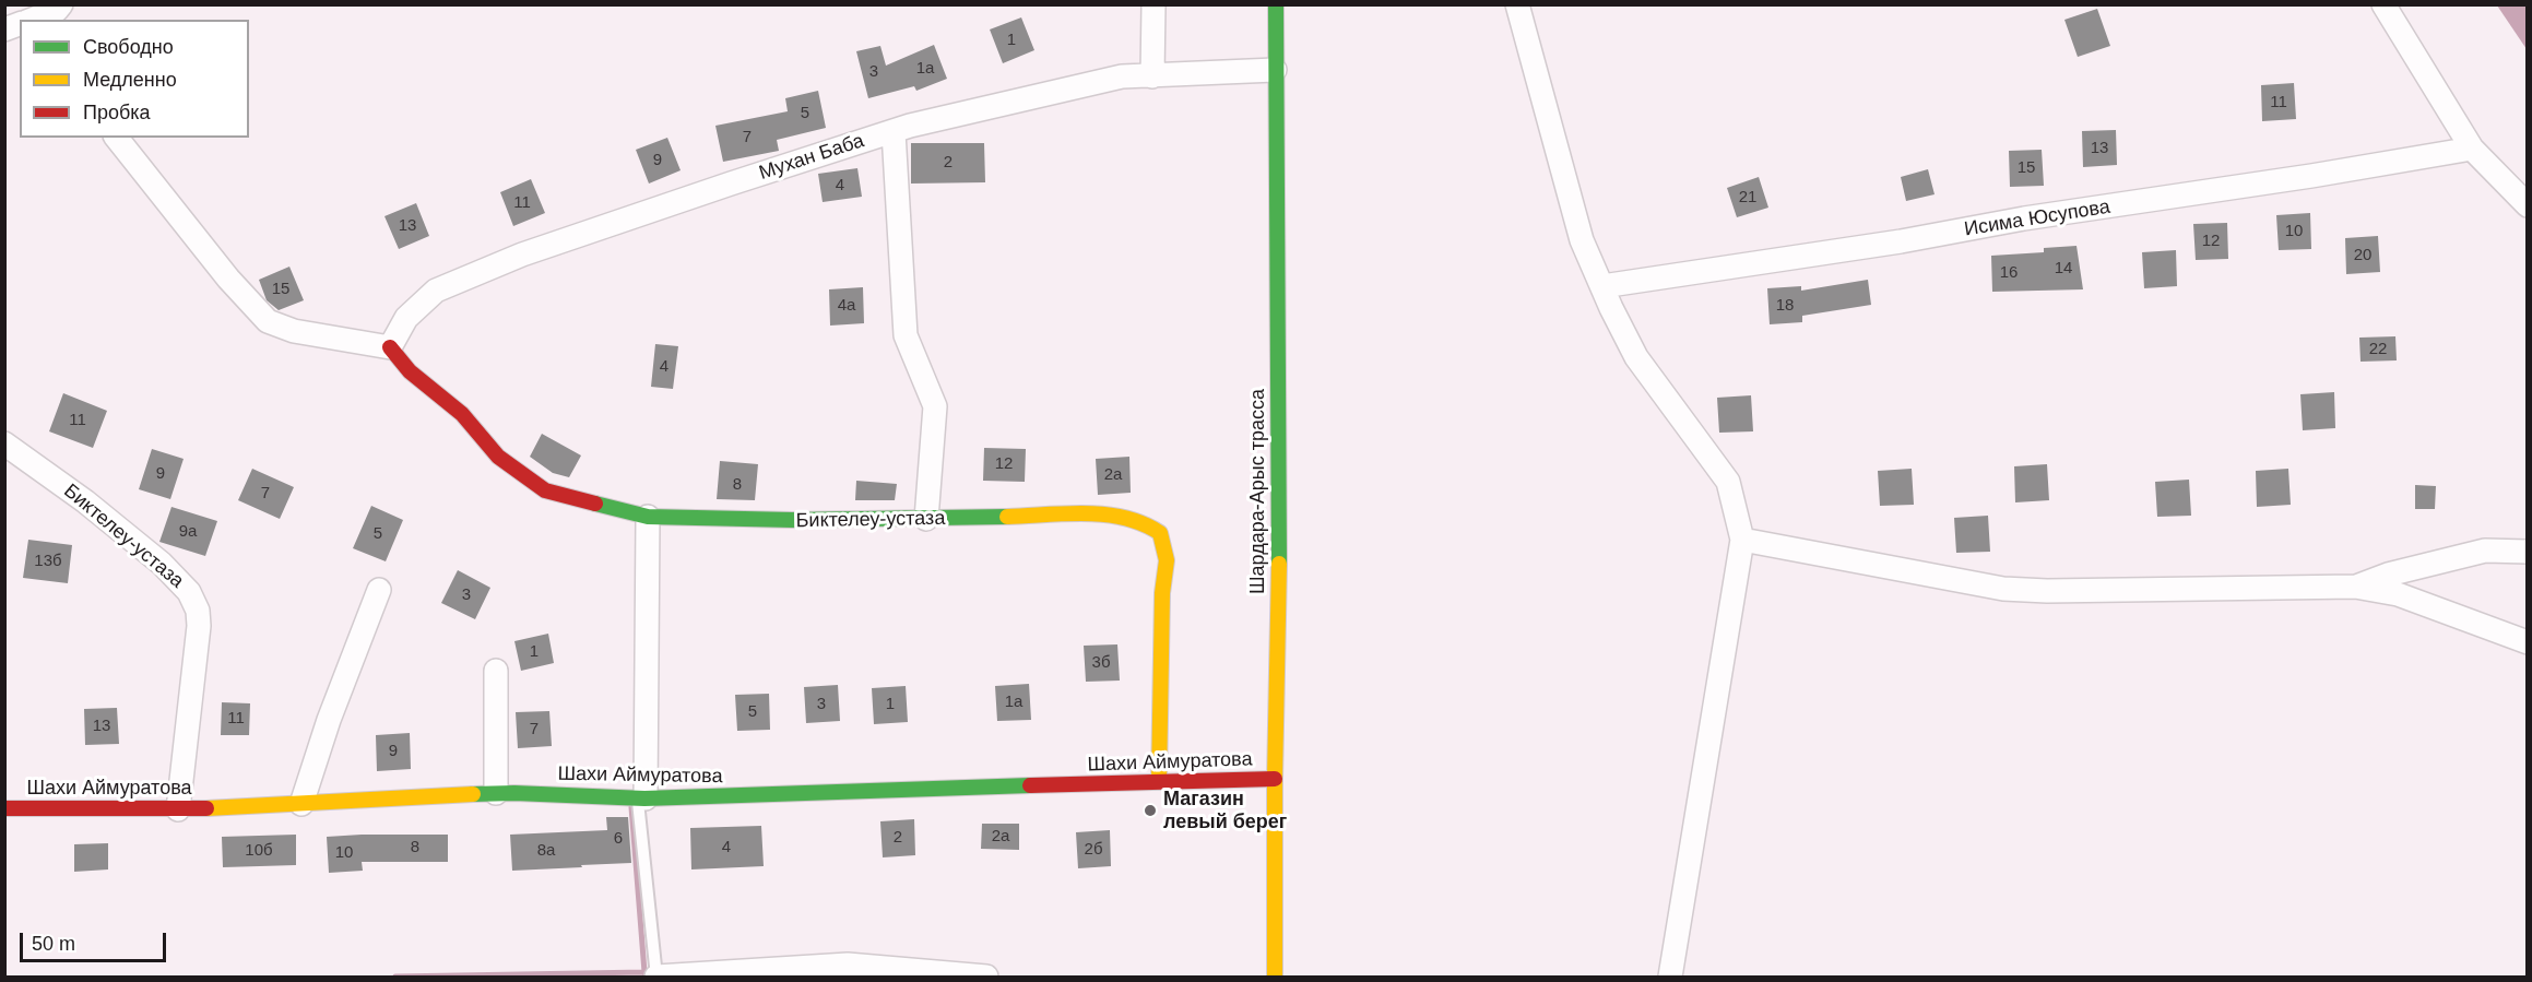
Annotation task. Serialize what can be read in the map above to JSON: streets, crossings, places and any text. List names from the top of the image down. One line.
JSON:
{"streets":{"street":["Мухан Баба","Исима Юсупова","Шардара-Арыс трасса","Биктелеу-устаза","Шахи Аймуратова"]},"crossings":[["Мухан Баба","Шардара-Арыс трасса"],["Мухан Баба","Биктелеу-устаза"],["Шардара-Арыс трасса","Шахи Аймуратова"],["Биктелеу-устаза","Шахи Аймуратова"]],"places":["Магазин левый берег"],"house_numbers":["1","1а","3","11","5","7","13","9","2","15","4","21","11","13","10","12","20","14","16","15","4а","18","22","4","11","12","9","2а","8","7","9а","5","13б","3","1","3б","1а","3","1","5","11","13","7","9","2а","2","6","8","4","2б","10б","8а","10"],"legend":["Свободно","Медленно","Пробка"],"scale_bar":"50 m"}
